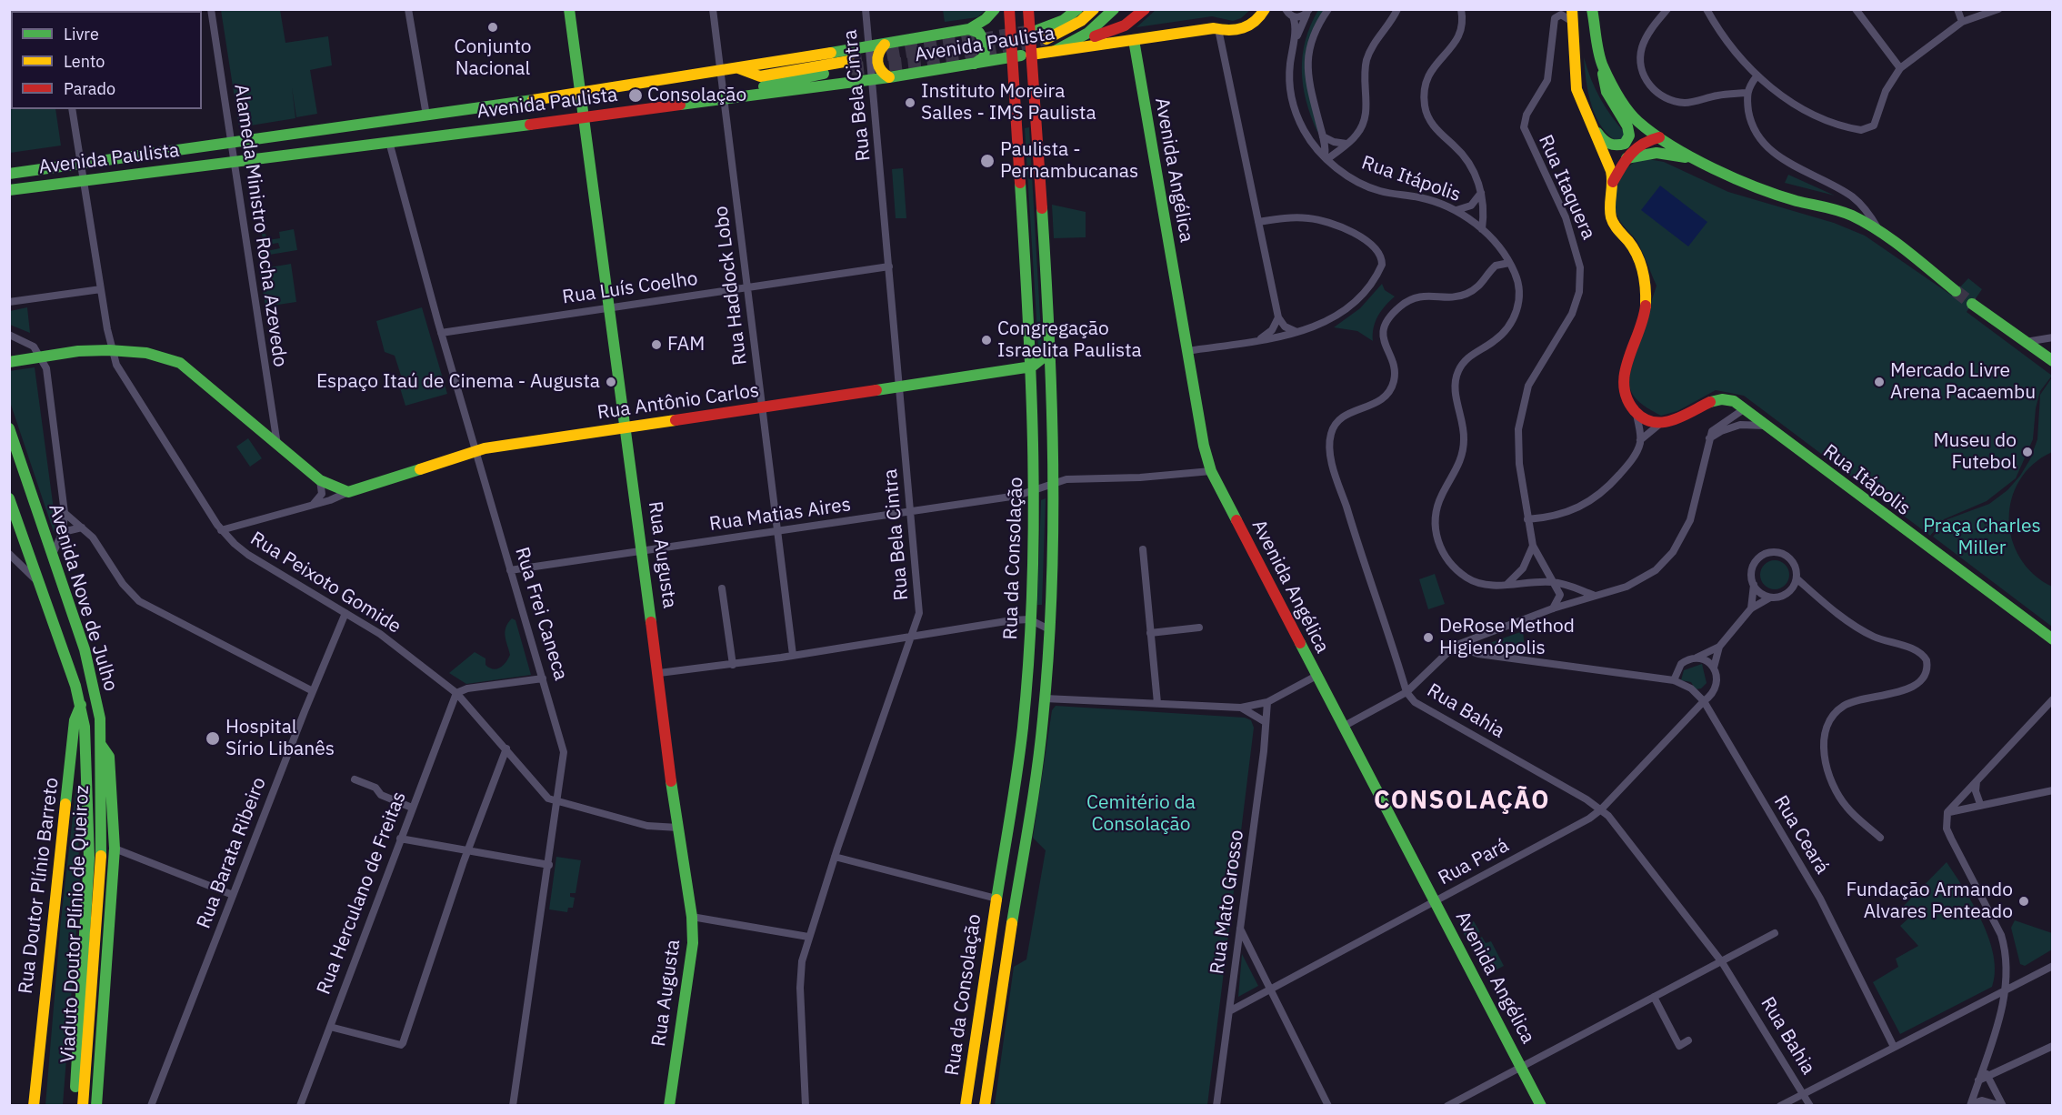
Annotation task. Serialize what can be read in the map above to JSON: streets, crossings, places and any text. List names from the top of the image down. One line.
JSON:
{"streets":{"main road":["Avenida Paulista","Avenida Angélica","Rua Itápolis","Rua Antônio Carlos","Rua Augusta","Rua da Consolação","Avenida Nove de Julho","Rua Doutor Plínio Barreto","Viaduto Doutor Plínio de Queiroz"],"street":["Rua Bela Cintra","Rua Itaquera","Alameda Ministro Rocha Azevedo","Rua Haddock Lobo","Rua Luís Coelho","Rua Matias Aires","Rua Peixoto Gomide","Rua Frei Caneca","Rua Bahia","Rua Ceará","Rua Barata Ribeiro","Rua Pará","Rua Herculano de Freitas","Rua Mato Grosso"]},"crossings":[["Avenida Paulista","Rua Bela Cintra"],["Avenida Paulista","Avenida Angélica"],["Avenida Paulista","Alameda Ministro Rocha Azevedo"],["Avenida Paulista","Rua Haddock Lobo"],["Avenida Paulista","Rua Augusta"],["Avenida Paulista","Rua da Consolação"],["Avenida Paulista","Rua Peixoto Gomide"],["Avenida Paulista","Rua Frei Caneca"],["Rua Bela Cintra","Rua Luís Coelho"],["Rua Bela Cintra","Rua Antônio Carlos"],["Rua Bela Cintra","Rua Matias Aires"],["Avenida Angélica","Rua Matias Aires"],["Avenida Angélica","Rua Pará"],["Rua Itápolis","Rua Itaquera"],["Rua Itápolis","Rua Bahia"],["Rua Haddock Lobo","Rua Luís Coelho"],["Rua Haddock Lobo","Rua Antônio Carlos"],["Rua Haddock Lobo","Rua Matias Aires"],["Rua Luís Coelho","Rua Augusta"],["Rua Luís Coelho","Rua Frei Caneca"],["Rua Antônio Carlos","Rua Augusta"],["Rua Antônio Carlos","Rua da Consolação"],["Rua Antônio Carlos","Rua Peixoto Gomide"],["Rua Antônio Carlos","Rua Frei Caneca"],["Rua Matias Aires","Rua Augusta"],["Rua Matias Aires","Rua da Consolação"],["Rua Matias Aires","Rua Frei Caneca"],["Rua Augusta","Rua Peixoto Gomide"],["Rua Peixoto Gomide","Rua Frei Caneca"],["Rua Peixoto Gomide","Rua Barata Ribeiro"],["Rua Peixoto Gomide","Rua Herculano de Freitas"],["Avenida Nove de Julho","Rua Doutor Plínio Barreto"],["Avenida Nove de Julho","Viaduto Doutor Plínio de Queiroz"],["Rua Bahia","Rua Pará"],["Rua Ceará","Rua Pará"],["Rua Pará","Rua Mato Grosso"],["Rua Doutor Plínio Barreto","Viaduto Doutor Plínio de Queiroz"]],"districts":["CONSOLAÇÃO"],"parks":["Praça Charles Miller","Cemitério da Consolação"],"places":["Conjunto Nacional","Consolação","Instituto Moreira Salles - IMS Paulista","Paulista - Pernambucanas","Congregação Israelita Paulista","FAM","Espaço Itaú de Cinema - Augusta","Mercado Livre Arena Pacaembu","Museu do Futebol","DeRose Method Higienópolis","Hospital Sírio Libanês","Fundação Armando Alvares Penteado"],"legend":["Livre","Lento","Parado"]}
